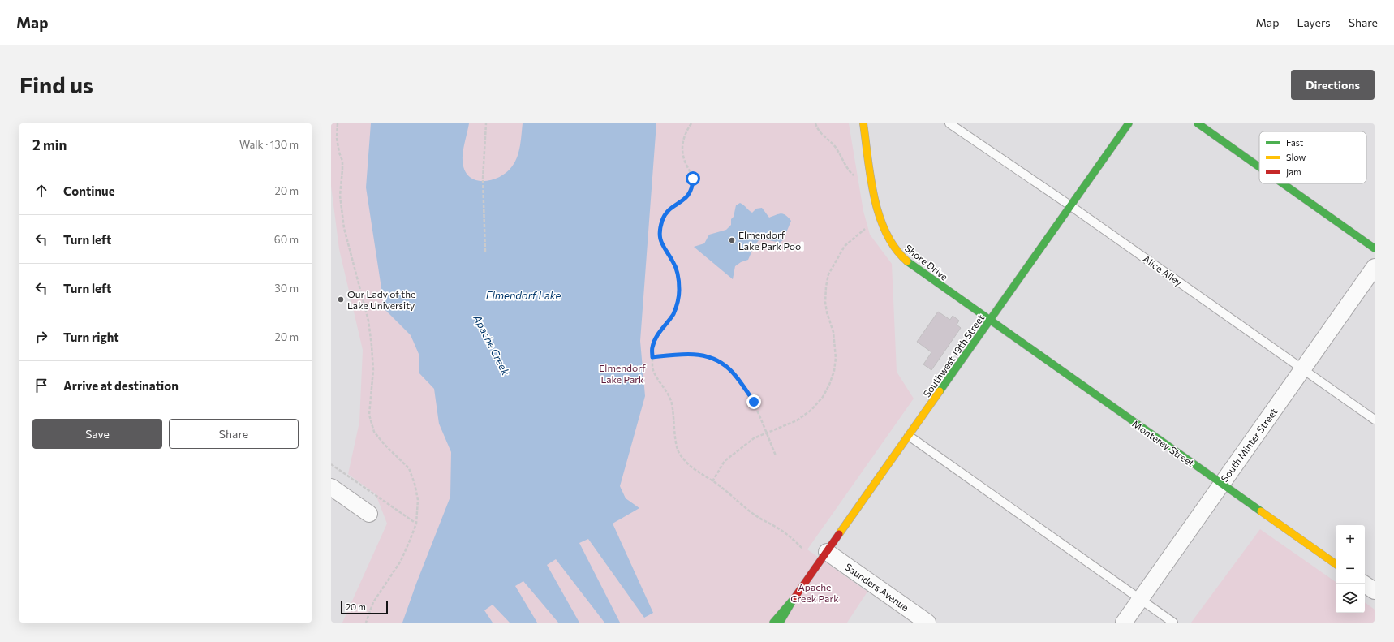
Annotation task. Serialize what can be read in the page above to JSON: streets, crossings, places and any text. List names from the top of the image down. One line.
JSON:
{"streets":{"street":["Shore Drive","Southwest 19th Street","Monterey Street","South Minter Street","Saunders Avenue"],"lane":["Alice Alley"]},"crossings":[["Shore Drive","Southwest 19th Street"],["Shore Drive","Monterey Street"],["Alice Alley","Southwest 19th Street"],["Alice Alley","South Minter Street"],["Southwest 19th Street","Monterey Street"],["Southwest 19th Street","Saunders Avenue"],["Monterey Street","South Minter Street"]],"water":["Elmendorf Lake","Apache Creek"],"parks":["Elmendorf Lake Park","Apache Creek Park"],"places":["Elmendorf Lake Park Pool","Our Lady of the Lake University"],"legend":["Fast","Slow","Jam"],"scale_bar":"20 m","page":{"header":"Map","nav":["Map","Layers","Share"],"buttons":["Directions",["Save","Share"]],"title":"Find us","heading":["2 min","Walk · 130 m"],"list":[["Continue","20 m"],["Turn left","60 m"],["Turn left","30 m"],["Turn right","20 m"],"Arrive at destination"],"map_buttons":["+","−"],"scale":"20 m"}}
